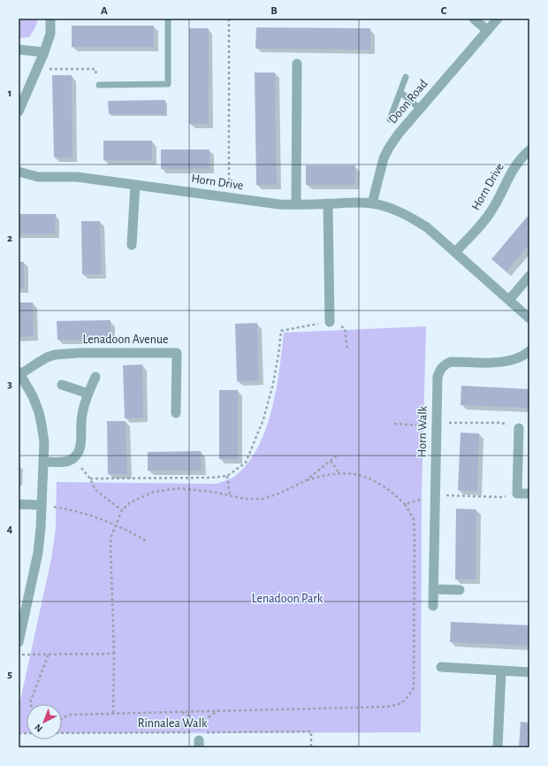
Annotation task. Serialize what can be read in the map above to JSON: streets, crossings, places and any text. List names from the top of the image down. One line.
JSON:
{"streets":{"street":["Doon Road","Horn Drive","Lenadoon Avenue","Horn Walk"],"path":["Rinnalea Walk"]},"crossings":[["Doon Road","Horn Drive"]],"parks":["Lenadoon Park"],"north":"bottom left","grid":{"columns":["A","B","C"],"rows":["1","2","3","4","5"]}}
